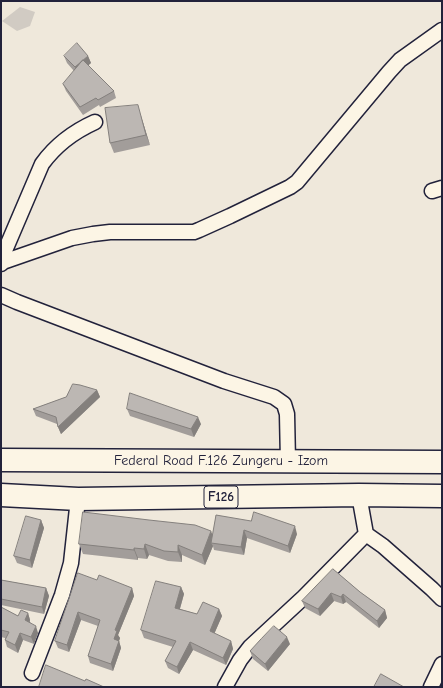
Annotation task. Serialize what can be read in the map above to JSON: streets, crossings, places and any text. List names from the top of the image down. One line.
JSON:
{"streets":{"main road":["Federal Road F.126 Zungeru - Izom","F126"]}}
